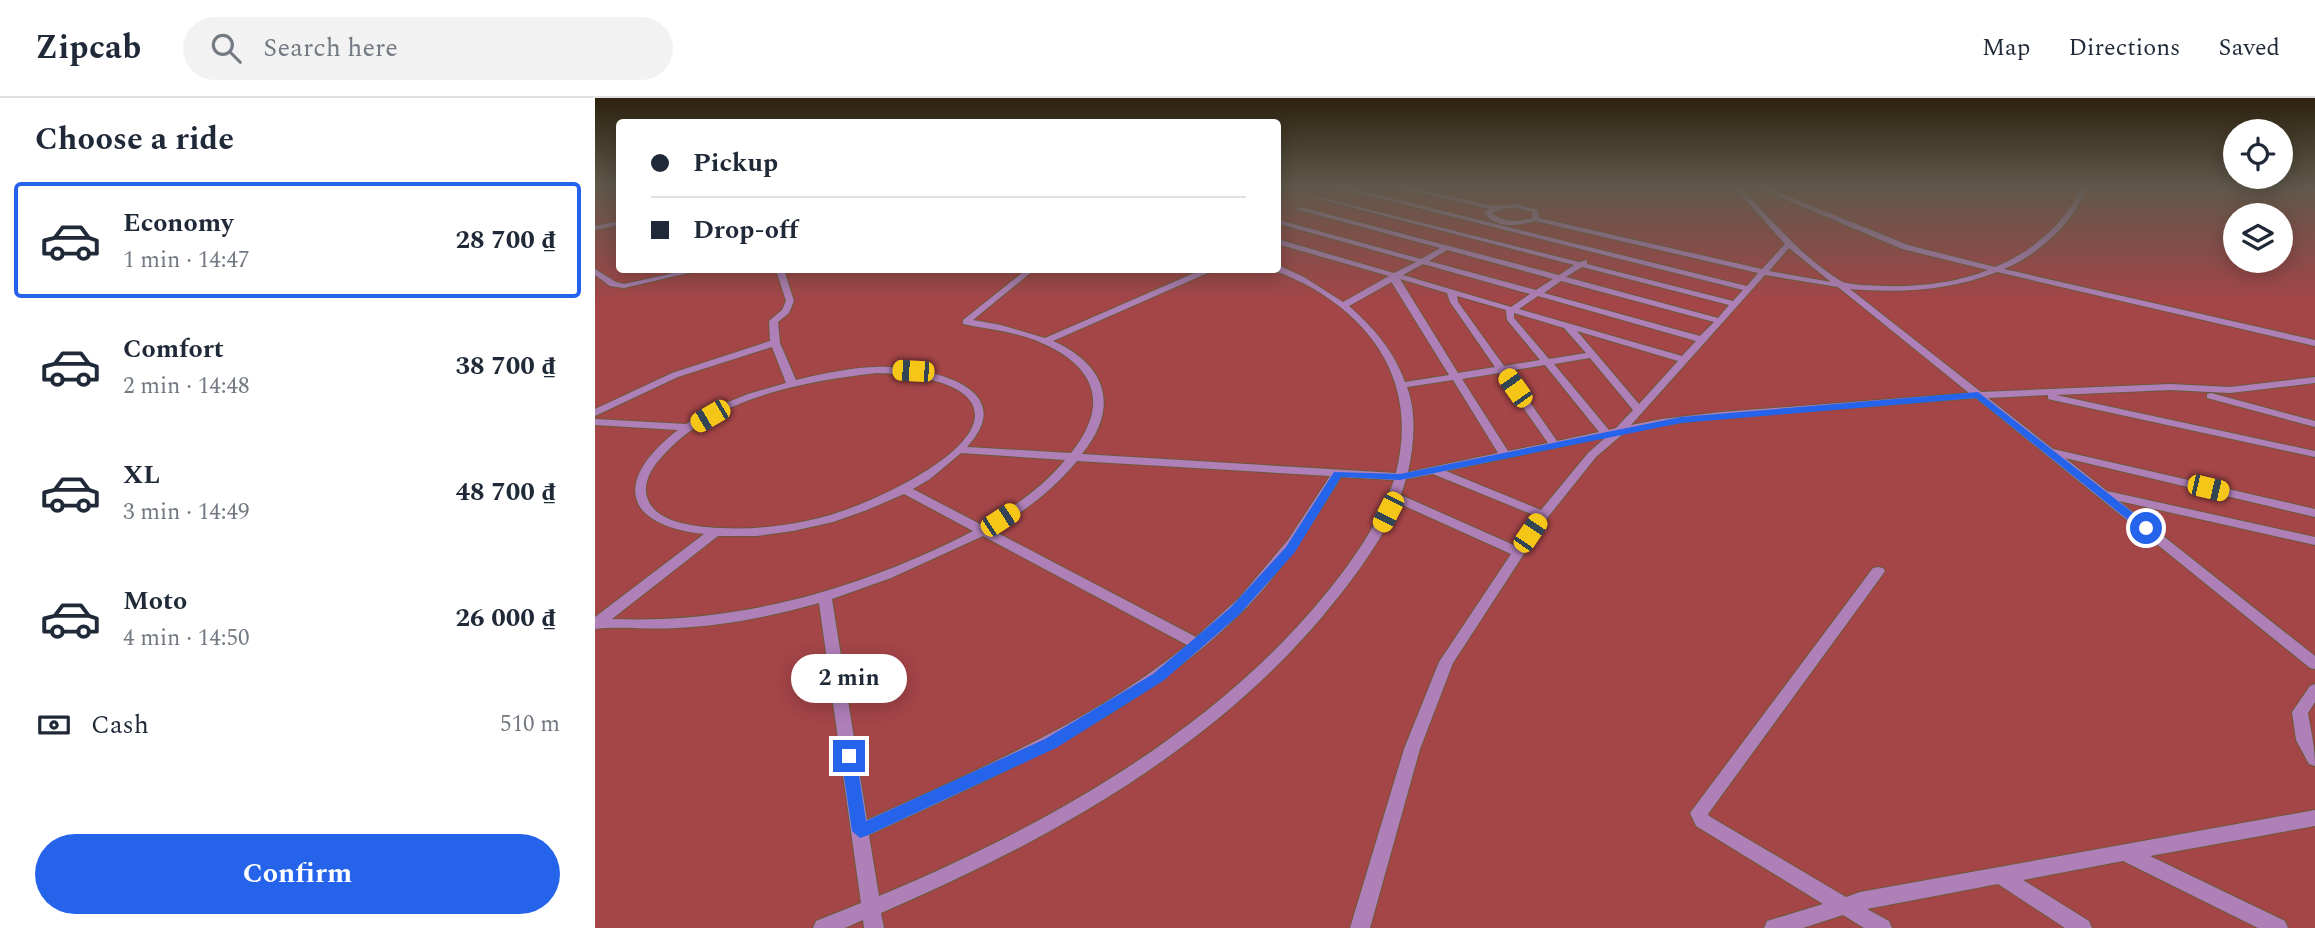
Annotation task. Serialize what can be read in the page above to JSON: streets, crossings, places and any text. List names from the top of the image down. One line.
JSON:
{"page":{"header":"Zipcab","search":"Search here","nav":["Map","Directions","Saved"],"heading":"Choose a ride","banner":["Pickup","Drop-off"],"list":[{"name":"Economy","note":"1 min · 14:47","value":"28 700 ₫"},{"name":"Comfort","note":"2 min · 14:48","value":"38 700 ₫"},{"name":"XL","note":"3 min · 14:49","value":"48 700 ₫"},{"name":"Moto","note":"4 min · 14:50","value":"26 000 ₫"}],"bubble":"2 min","pay":["Cash","510 m"],"buttons":"Confirm"}}
